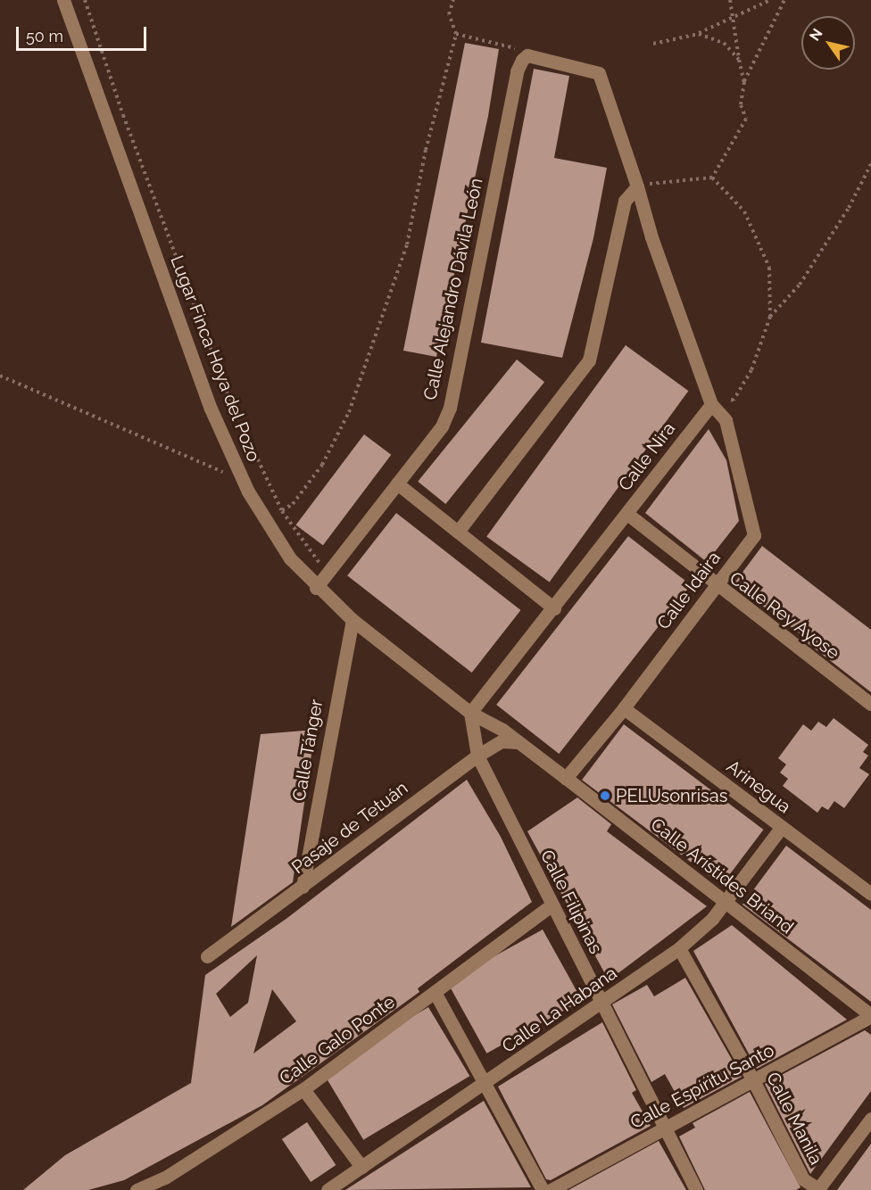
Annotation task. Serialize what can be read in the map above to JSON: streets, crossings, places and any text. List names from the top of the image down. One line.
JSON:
{"streets":{"street":["Calle Alejandro Dávila León","Lugar Finca Hoya del Pozo","Calle Nira","Calle Idaira","Calle Rey Ayose","Calle Tánger","Arinegua","Pasaje de Tetuán","Calle Arístides Briand","Calle Filipinas","Calle La Habana","Calle Galo Ponte","Calle Espíritu Santo","Calle Manila"]},"crossings":[["Calle Alejandro Dávila León","Lugar Finca Hoya del Pozo"],["Lugar Finca Hoya del Pozo","Calle Nira"],["Lugar Finca Hoya del Pozo","Calle Tánger"],["Lugar Finca Hoya del Pozo","Calle Arístides Briand"],["Lugar Finca Hoya del Pozo","Calle Filipinas"],["Calle Nira","Calle Idaira"],["Calle Nira","Calle Rey Ayose"],["Calle Nira","Calle Arístides Briand"],["Calle Nira","Calle Filipinas"],["Calle Idaira","Calle Rey Ayose"],["Calle Idaira","Arinegua"],["Calle Idaira","Calle Arístides Briand"],["Calle Tánger","Pasaje de Tetuán"],["Arinegua","Calle La Habana"],["Pasaje de Tetuán","Calle Arístides Briand"],["Pasaje de Tetuán","Calle Filipinas"],["Calle Arístides Briand","Calle Filipinas"],["Calle Arístides Briand","Calle La Habana"],["Calle Arístides Briand","Calle Espíritu Santo"],["Calle Filipinas","Calle La Habana"],["Calle Filipinas","Calle Galo Ponte"],["Calle Filipinas","Calle Espíritu Santo"],["Calle La Habana","Calle Manila"],["Calle Espíritu Santo","Calle Manila"]],"places":["PELUsonrisas"],"scale_bar":"50 m","north":"top left"}
